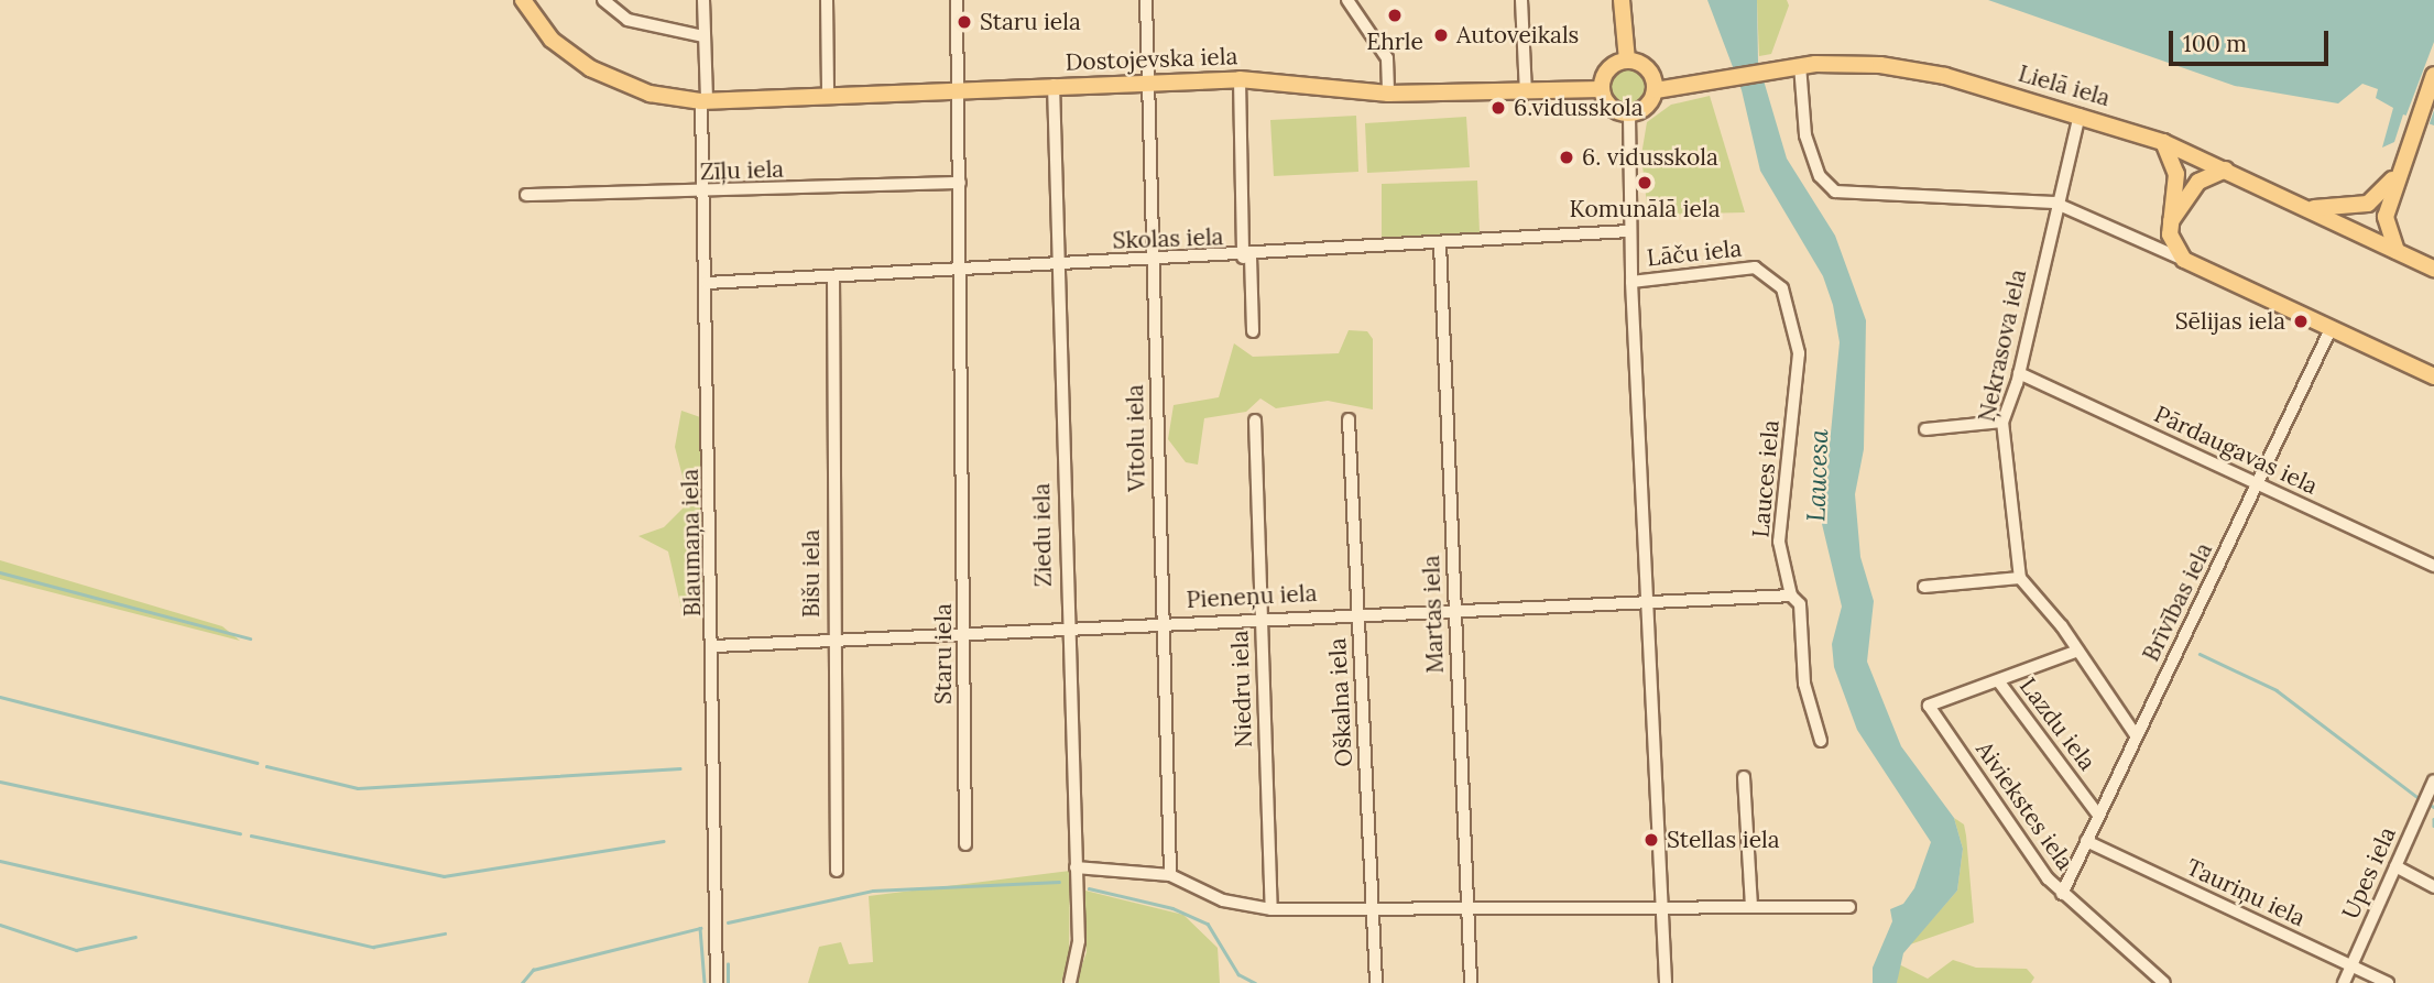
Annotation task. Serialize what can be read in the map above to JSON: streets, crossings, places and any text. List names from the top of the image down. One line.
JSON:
{"streets":{"main road":["Dostojevska iela","Lielā iela"],"street":["Zīļu iela","Skolas iela","Lāču iela","Ņekrasova iela","Vītolu iela","Pārdaugavas iela","Lauces iela","Ziedu iela","Blaumaņa iela","Bišu iela","Pieneņu iela","Brīvības iela","Martas iela","Staru iela","Niedru iela","Oškalna iela","Lazdu iela","Aiviekstes iela","Upes iela","Tauriņu iela"]},"crossings":[["Dostojevska iela","Lielā iela"],["Dostojevska iela","Vītolu iela"],["Dostojevska iela","Ziedu iela"],["Dostojevska iela","Blaumaņa iela"],["Dostojevska iela","Staru iela"],["Lielā iela","Ņekrasova iela"],["Zīļu iela","Blaumaņa iela"],["Zīļu iela","Staru iela"],["Skolas iela","Vītolu iela"],["Skolas iela","Ziedu iela"],["Skolas iela","Blaumaņa iela"],["Skolas iela","Bišu iela"],["Skolas iela","Martas iela"],["Skolas iela","Staru iela"],["Lāču iela","Lauces iela"],["Ņekrasova iela","Pārdaugavas iela"],["Vītolu iela","Pieneņu iela"],["Pārdaugavas iela","Brīvības iela"],["Lauces iela","Pieneņu iela"],["Ziedu iela","Pieneņu iela"],["Blaumaņa iela","Pieneņu iela"],["Bišu iela","Pieneņu iela"],["Pieneņu iela","Martas iela"],["Pieneņu iela","Staru iela"],["Pieneņu iela","Niedru iela"],["Pieneņu iela","Oškalna iela"],["Brīvības iela","Lazdu iela"],["Brīvības iela","Aiviekstes iela"],["Brīvības iela","Tauriņu iela"],["Lazdu iela","Aiviekstes iela"],["Upes iela","Tauriņu iela"]],"water":["Laucesa"],"places":["Ehrle","Staru iela","Autoveikals","6.vidusskola","6. vidusskola","Komunālā iela","Sēlijas iela","Stellas iela"],"scale_bar":"100 m"}
